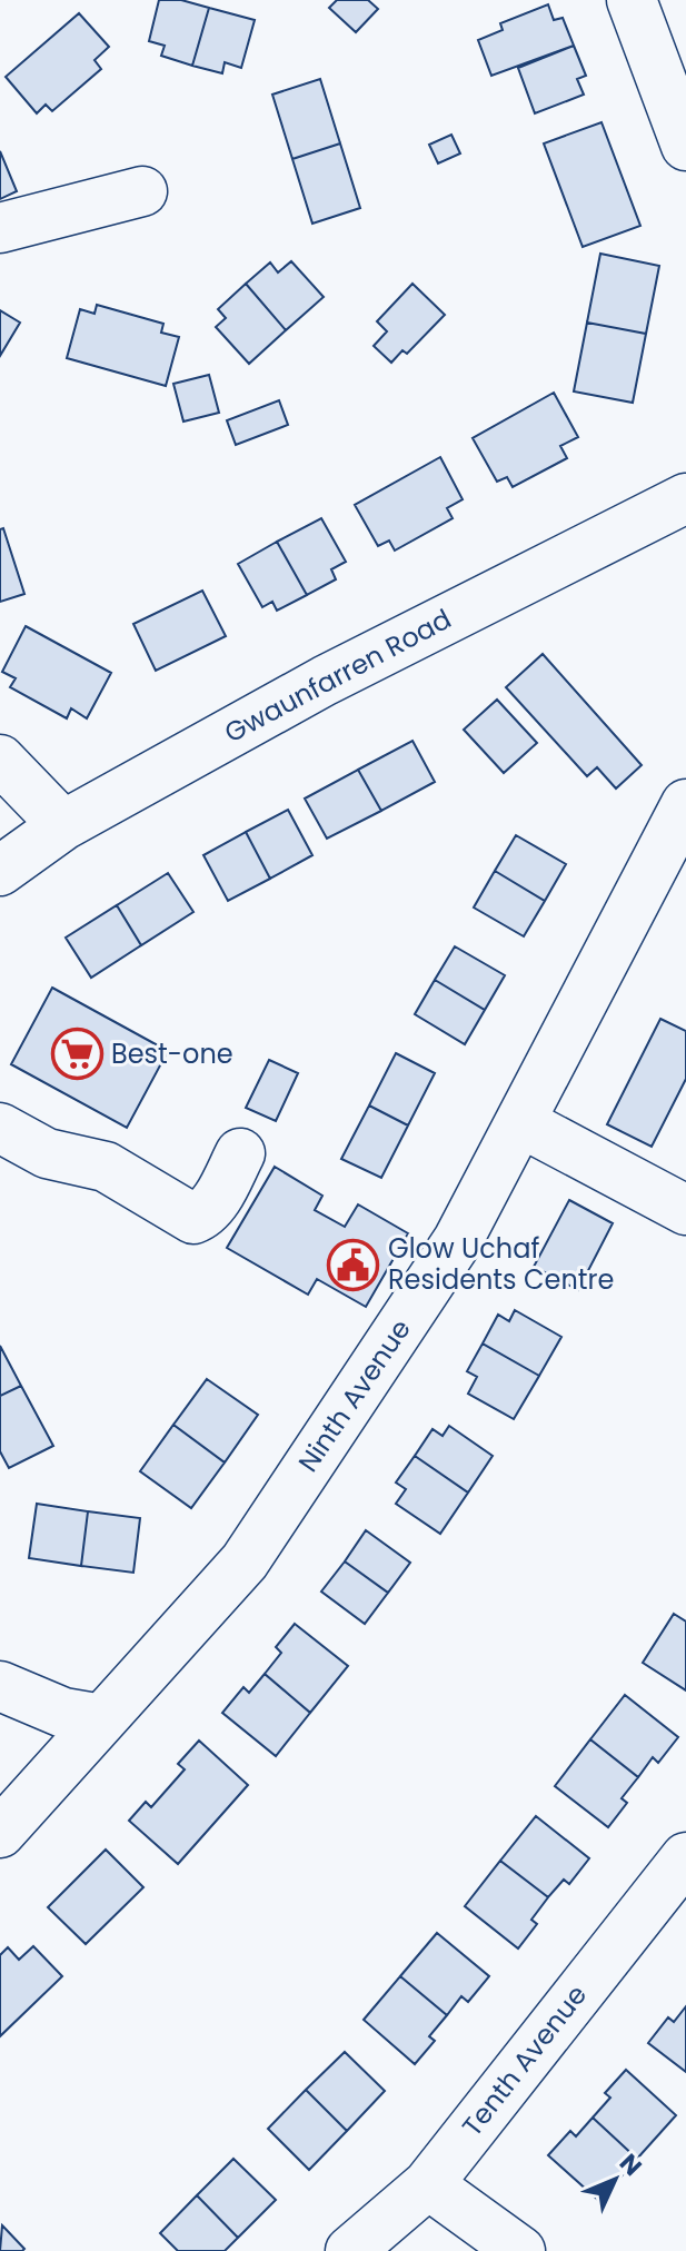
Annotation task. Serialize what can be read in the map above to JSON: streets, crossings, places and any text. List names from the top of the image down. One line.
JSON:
{"streets":{"street":["Gwaunfarren Road","Ninth Avenue","Tenth Avenue"]},"places":{"supermarket":["Best-one"],"public building":["Glow Uchaf Residents Centre"]},"north":"top right"}
